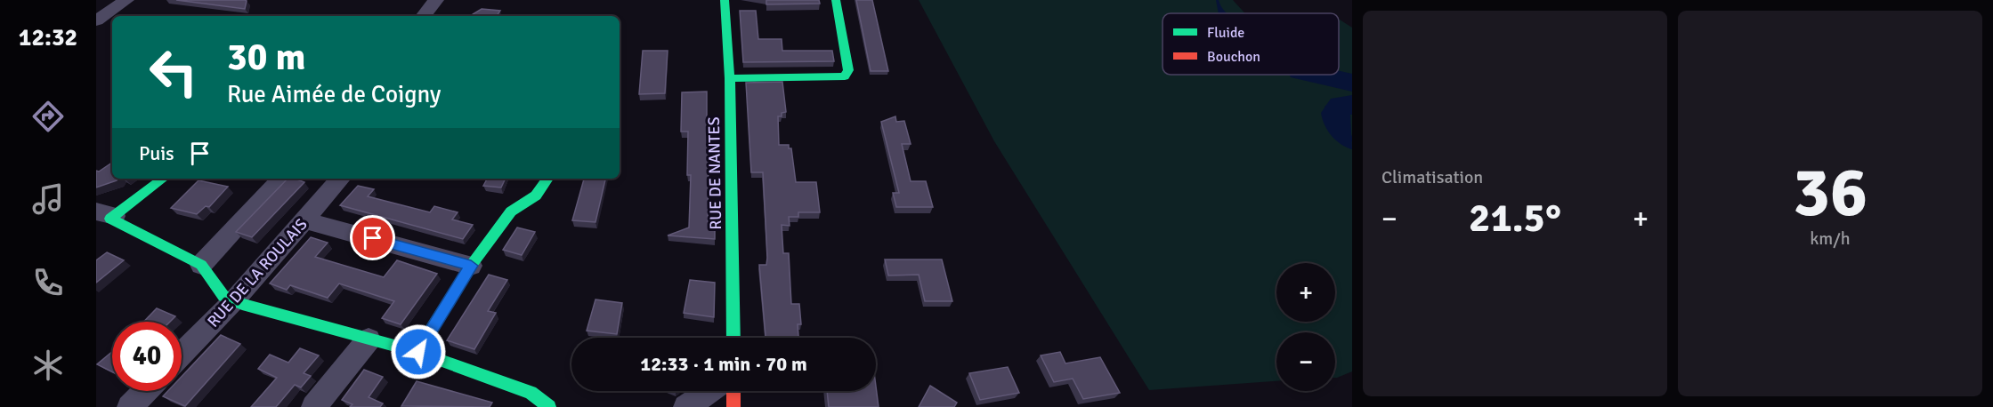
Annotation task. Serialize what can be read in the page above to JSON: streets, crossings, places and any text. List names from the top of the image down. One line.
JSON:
{"streets":{"street":["RUE DE NANTES","RUE DE LA ROULAIS"]},"legend":["Fluide","Bouchon"],"page":{"tabs":"12:32","tile":["Climatisation",["36","km/h"]],"turn":["30 m","Rue Aimée de Coigny"],"then":"Puis","heat":["−","21.5°","+"],"map_buttons":["+","−"],"limit":"40","trip":"12:33 · 1 min · 70 m"}}
